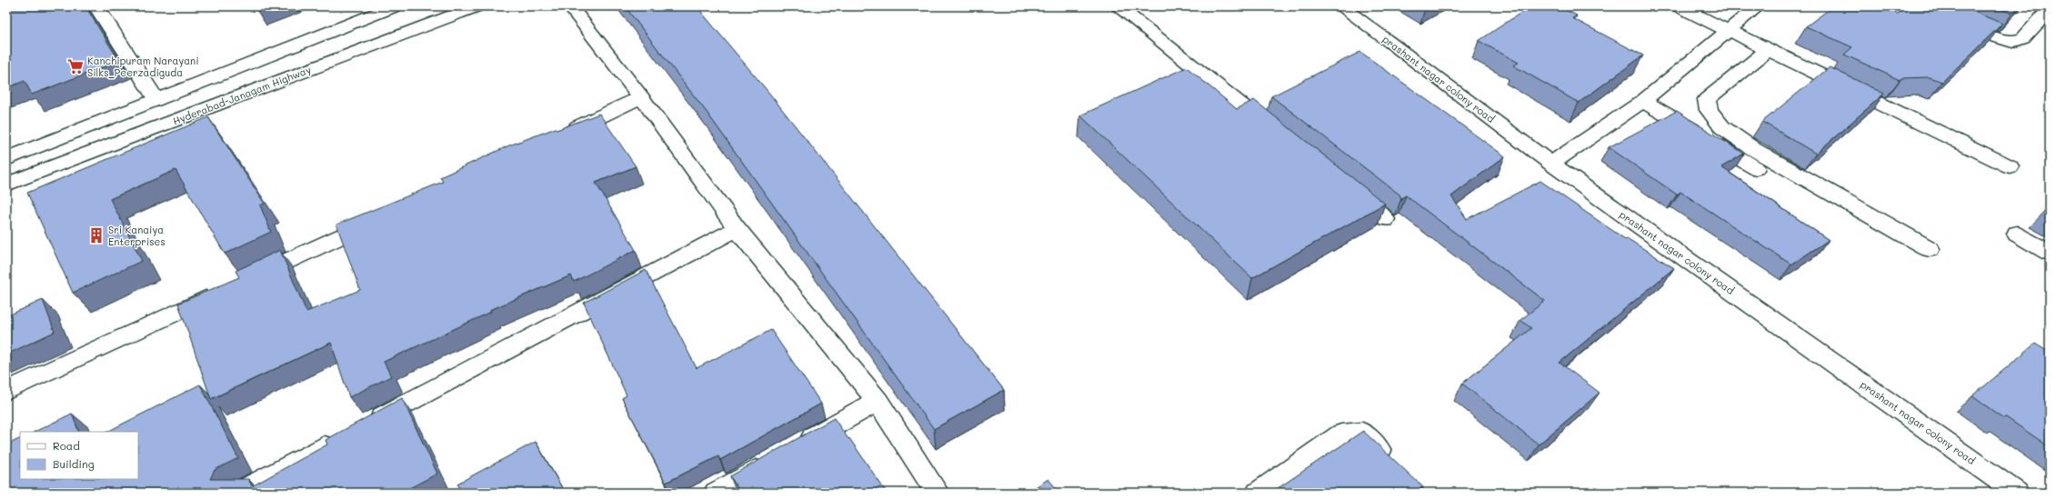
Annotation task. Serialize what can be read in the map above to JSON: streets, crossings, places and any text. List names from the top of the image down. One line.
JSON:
{"streets":{"main road":["prashant nagar colony road","Hyderabad-Janagam Highway"]},"places":{"supermarket":["Kanchipuram Narayani Silks_Peerzadiguda"],"building":["Sri Kanaiya Enterprises"]},"legend":["Road","Building"]}
